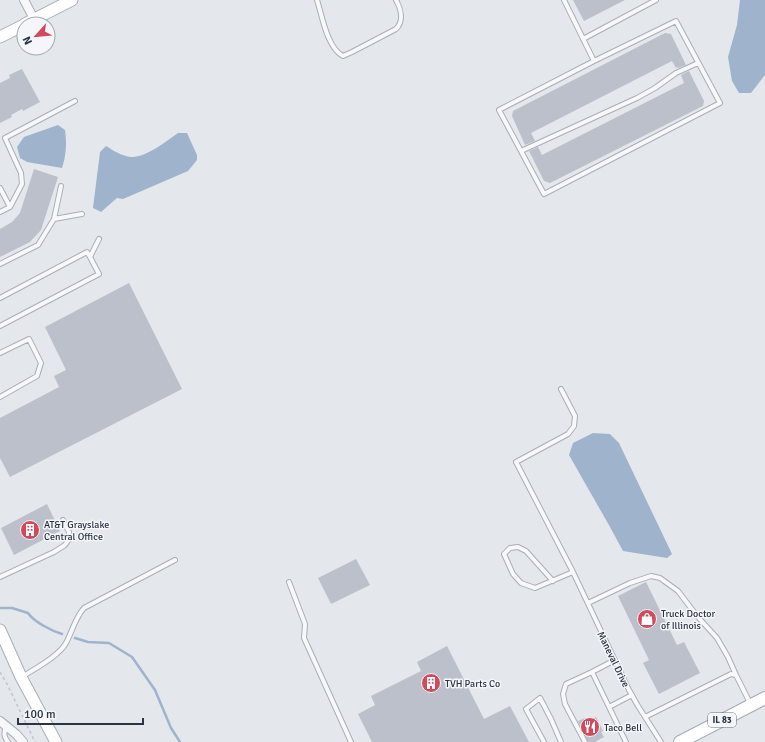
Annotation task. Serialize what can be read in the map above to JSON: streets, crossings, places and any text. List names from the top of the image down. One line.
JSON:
{"streets":{"main road":["IL 83"],"lane":["Maneval Drive"]},"places":{"building":["AT&T Grayslake Central Office","TVH Parts Co"],"shop":["Truck Doctor of Illinois"],"restaurant":["Taco Bell"]},"scale_bar":"100 m","north":"bottom left"}
